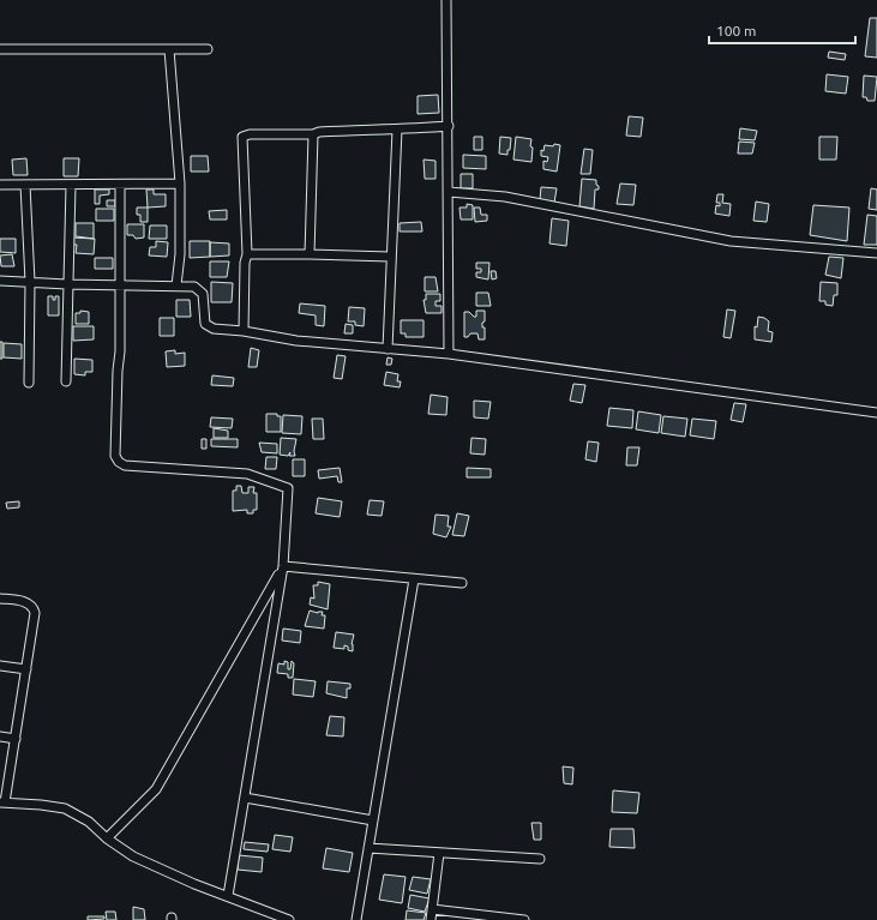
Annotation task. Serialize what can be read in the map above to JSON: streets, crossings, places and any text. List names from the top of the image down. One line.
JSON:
{"scale_bar":"100 m"}
